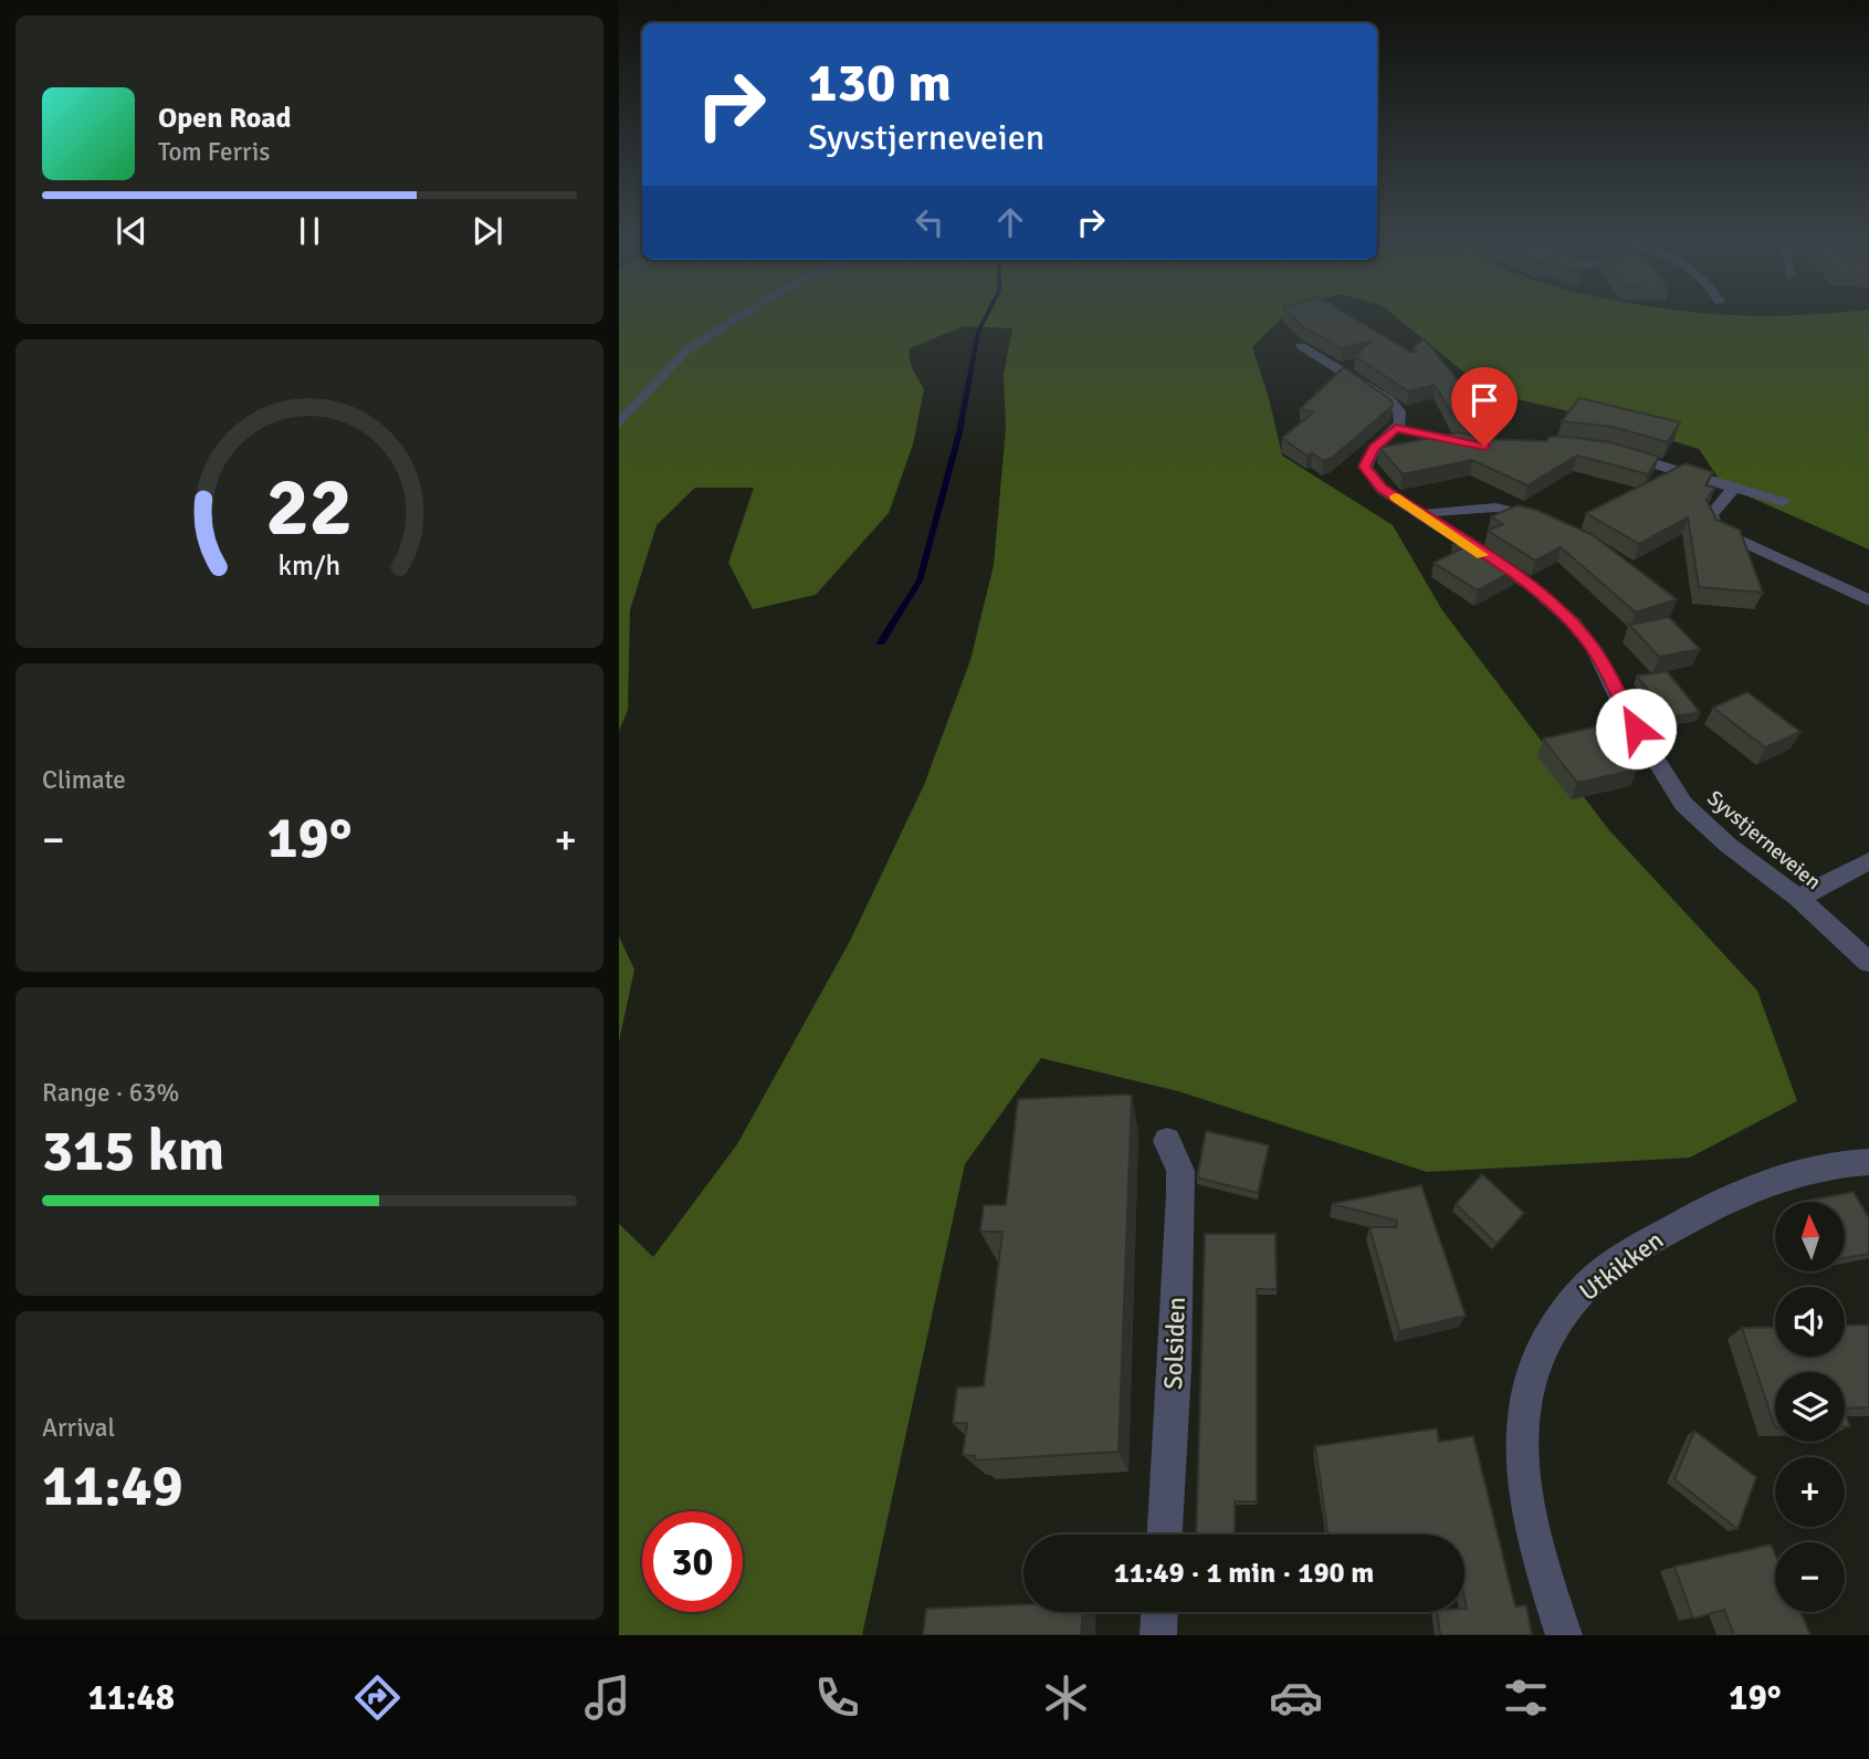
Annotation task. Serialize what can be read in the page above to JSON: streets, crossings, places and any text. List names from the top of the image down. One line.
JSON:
{"streets":{"street":["Syvstjerneveien","Utkikken","Solsiden"]},"north":"top","page":{"turn":["130 m","Syvstjerneveien"],"song":["Open Road","Tom Ferris"],"tile":["Climate",["Range · 63%","315 km"],["Arrival","11:49"]],"heat":["−","19°","+"],"map_buttons":["+","−"],"limit":"30","trip":"11:49 · 1 min · 190 m","tabs":["11:48","19°"],"gauge":["22","km/h"]}}
